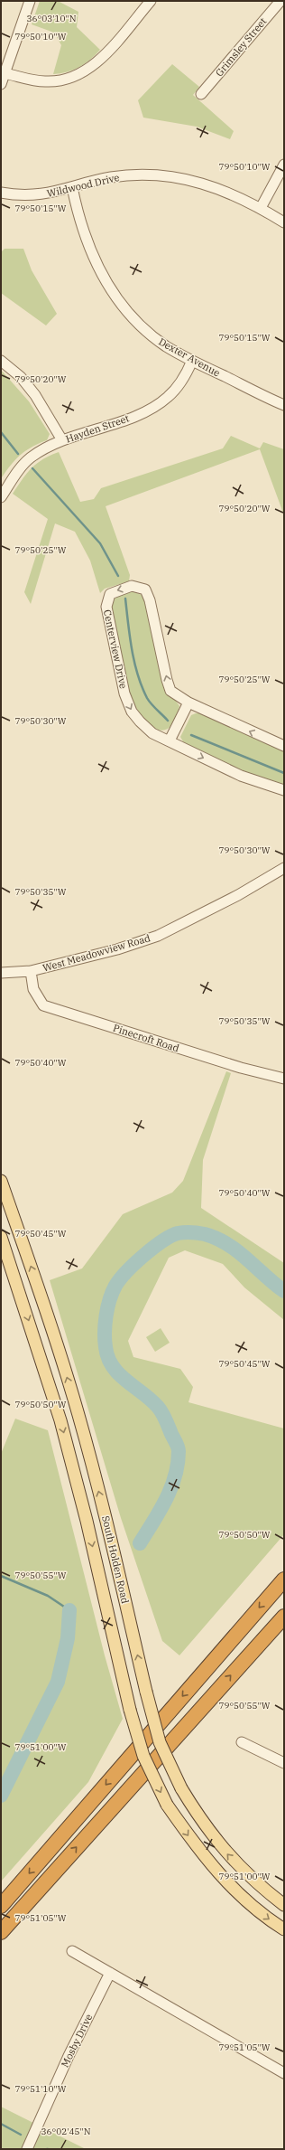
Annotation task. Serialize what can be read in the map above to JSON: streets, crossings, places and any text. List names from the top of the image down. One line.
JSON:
{"streets":{"main road":["South Holden Road"],"street":["Grimsley Street","Wildwood Drive","Dexter Avenue","Hayden Street","Centerview Drive","West Meadowview Road","Pinecroft Road","Mosby Drive"]},"crossings":[["Wildwood Drive","Dexter Avenue"],["Dexter Avenue","Hayden Street"],["West Meadowview Road","Pinecroft Road"]],"coordinates":["36°03'10\"N","79°50'10\"W","79°50'15\"W","79°50'20\"W","79°50'25\"W","79°50'30\"W","79°50'35\"W","79°50'40\"W","79°50'45\"W","79°50'50\"W","79°50'55\"W","79°51'00\"W","79°51'05\"W","79°51'10\"W","36°02'45\"N"]}
